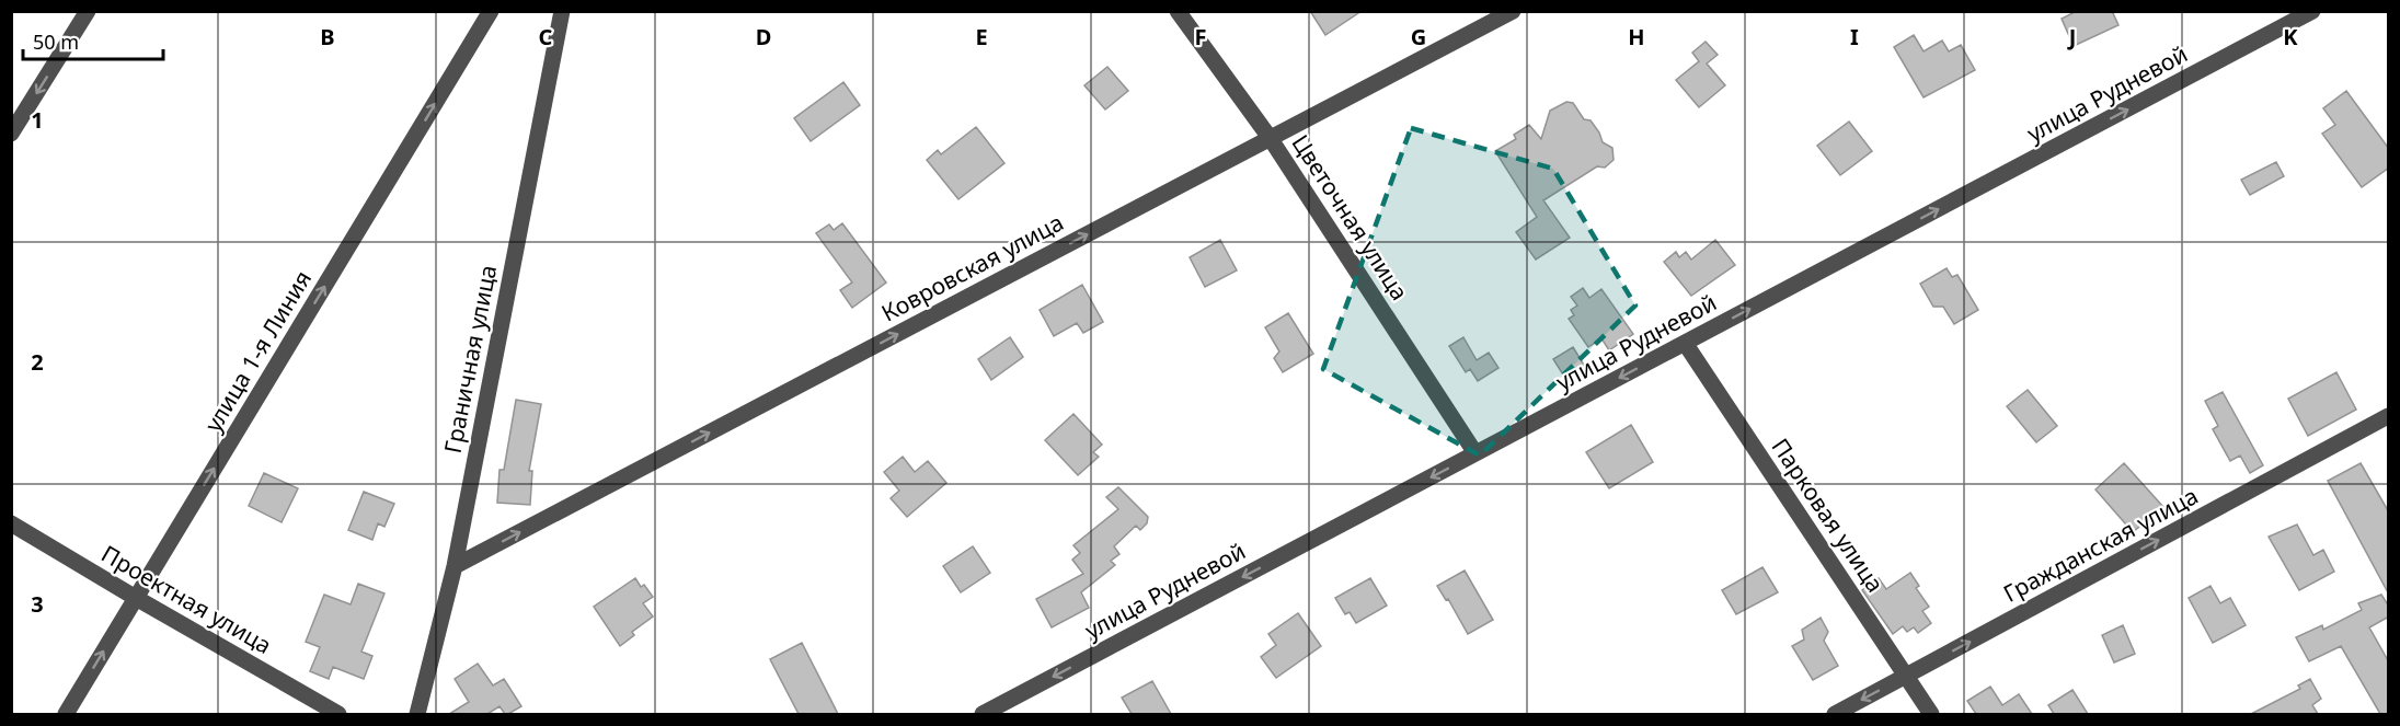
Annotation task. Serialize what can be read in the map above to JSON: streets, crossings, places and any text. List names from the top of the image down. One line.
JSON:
{"streets":{"street":["улица Рудневой","Цветочная улица","Ковровская улица","улица 1-я Линия","Граничная улица","Парковая улица","Гражданская улица","Проектная улица"]},"crossings":[["улица Рудневой","Цветочная улица"],["улица Рудневой","Парковая улица"],["Цветочная улица","Ковровская улица"],["Ковровская улица","Граничная улица"],["улица 1-я Линия","Проектная улица"],["Парковая улица","Гражданская улица"]],"one_way":["Ковровская улица","улица 1-я Линия"],"scale_bar":"50 m","grid":{"columns":["B","C","D","E","F","G","H","I","J","K"],"rows":["1","2","3"]}}
